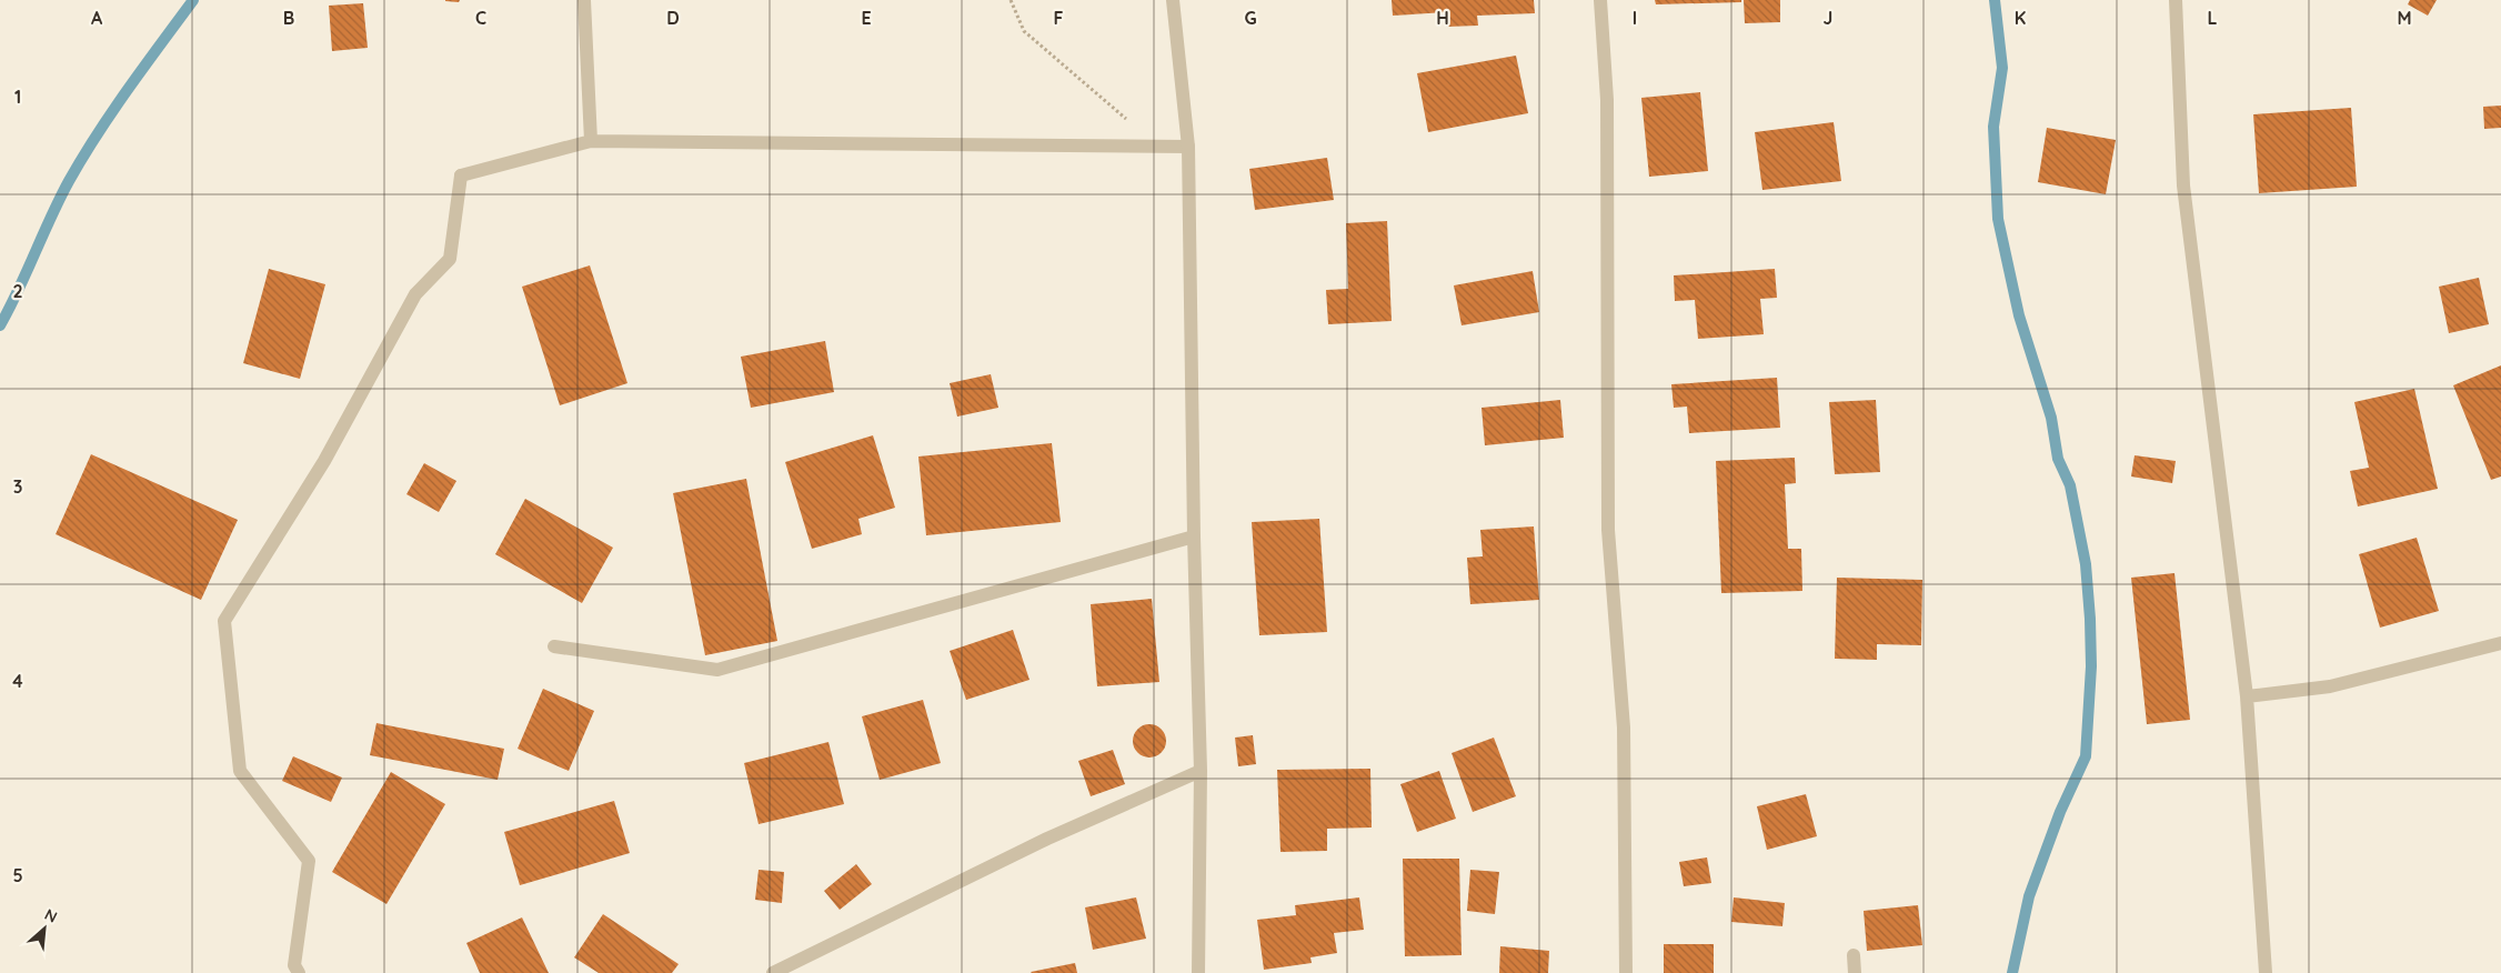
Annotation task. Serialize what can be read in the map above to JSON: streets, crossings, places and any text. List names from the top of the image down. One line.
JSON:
{"north":"top right","grid":{"columns":["A","B","C","D","E","F","G","H","I","J","K","L","M"],"rows":["1","2","3","4","5"]}}
